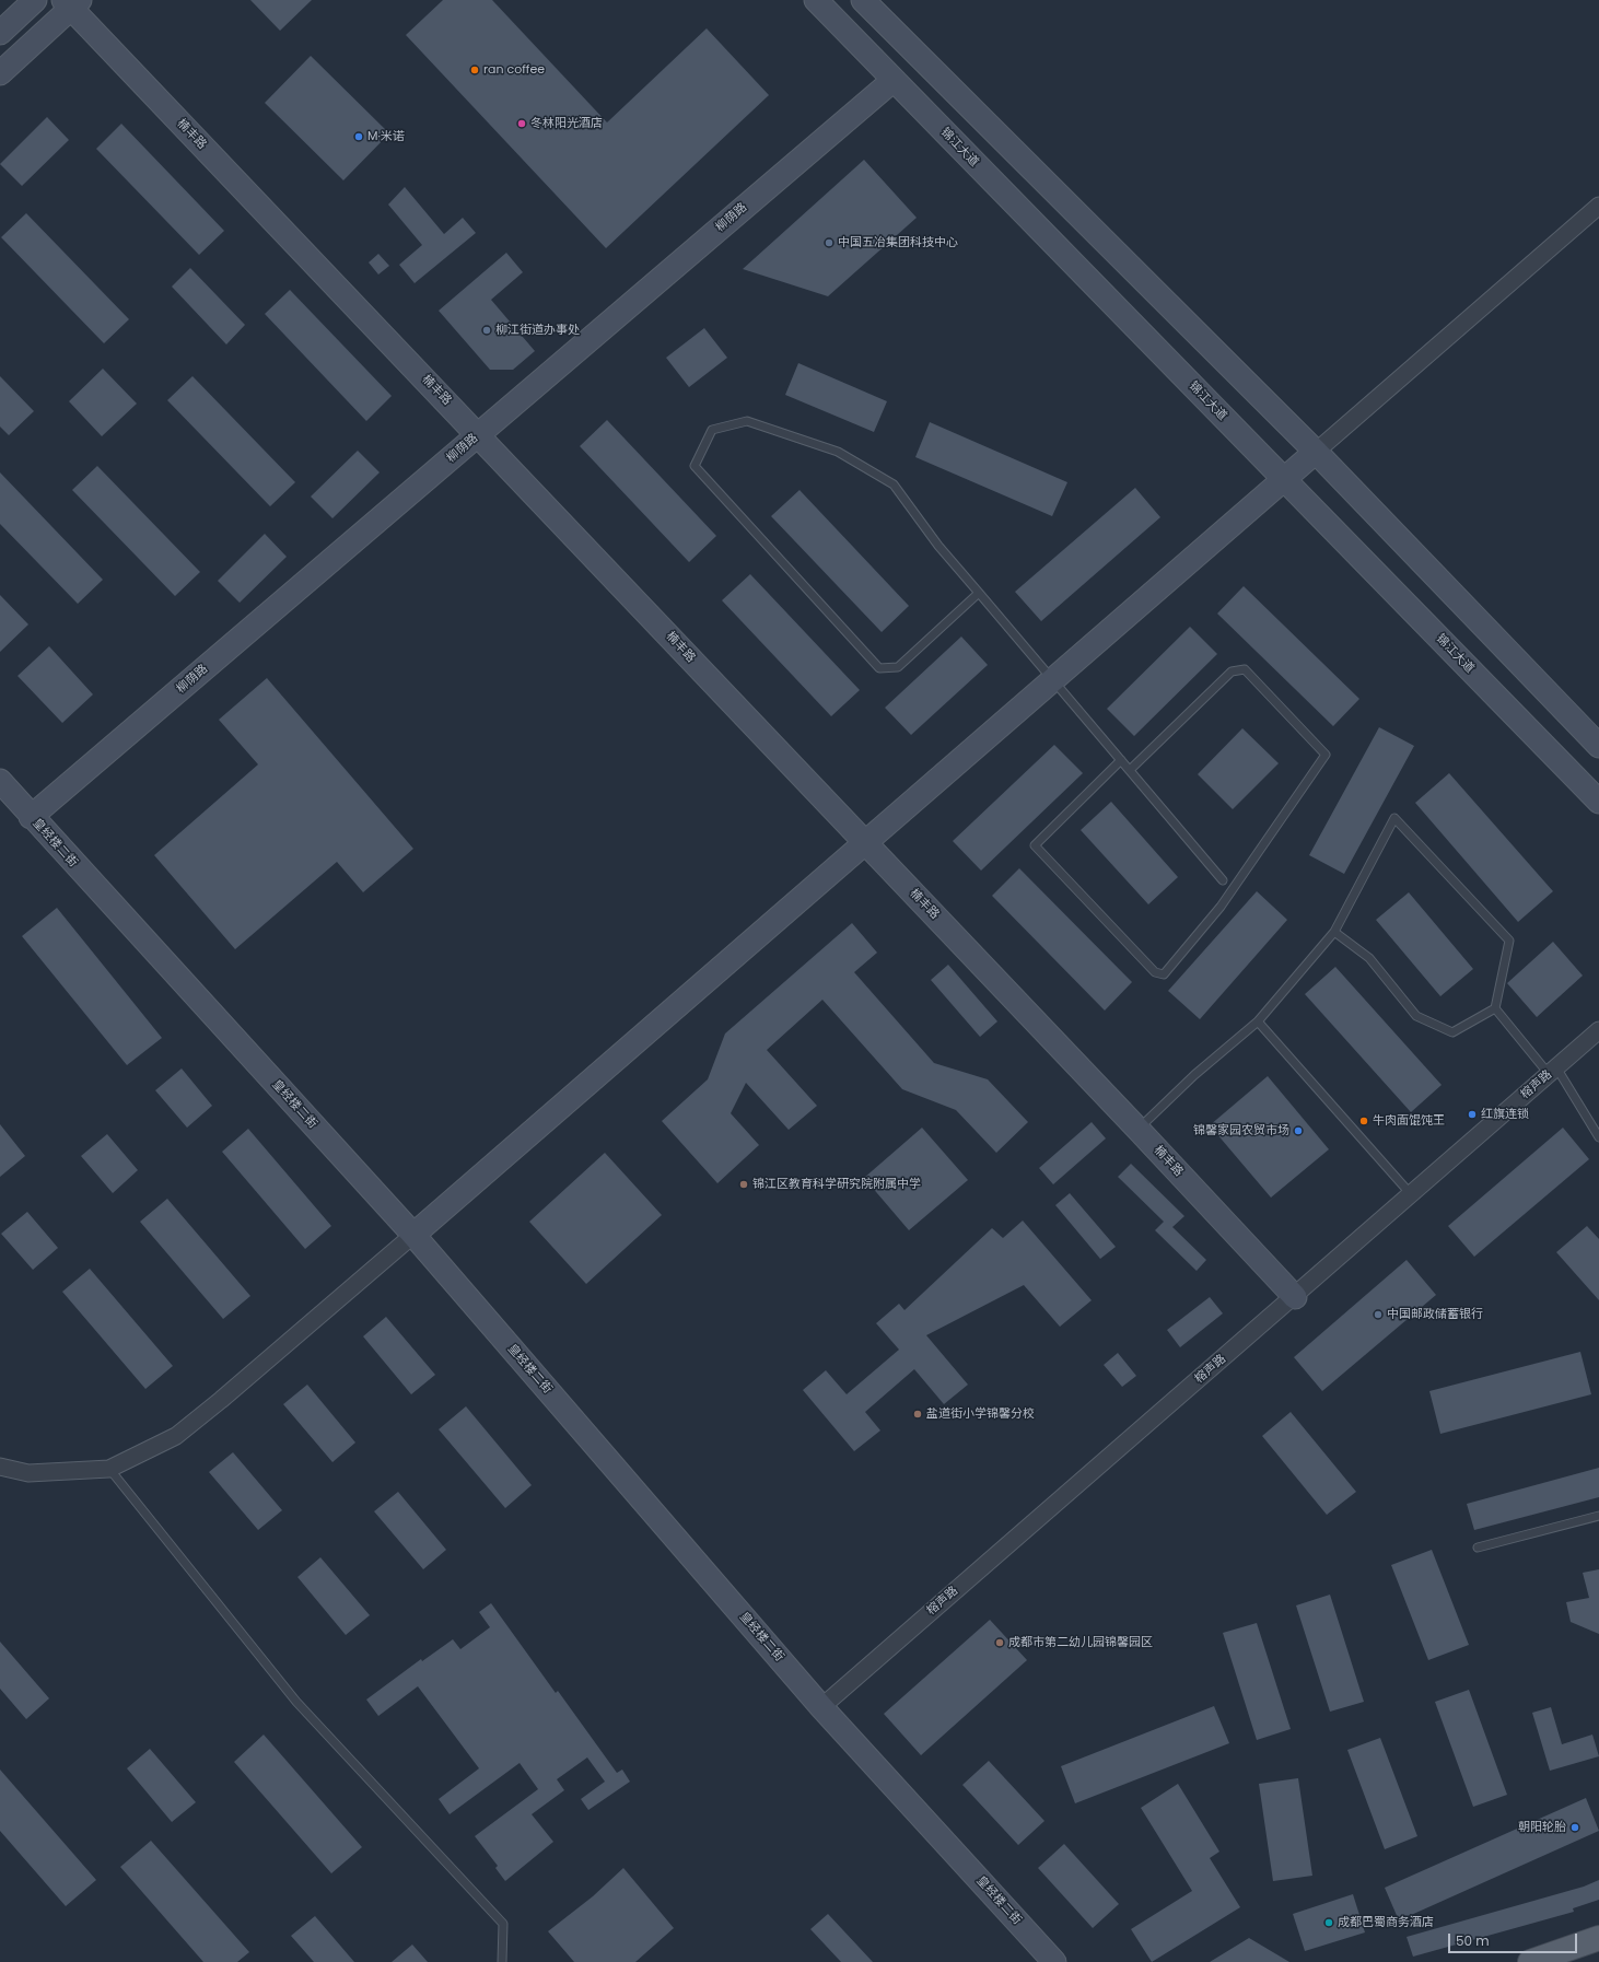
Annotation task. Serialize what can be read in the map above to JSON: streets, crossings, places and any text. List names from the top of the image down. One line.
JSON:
{"streets":{"street":["楠丰路","锦江大道","柳荫路","皇经楼二街","榕声路"]},"crossings":[["楠丰路","柳荫路"],["楠丰路","榕声路"],["锦江大道","柳荫路"],["柳荫路","皇经楼二街"],["皇经楼二街","榕声路"]],"places":["ran coffee","冬林阳光酒店","M·米诺","中国五冶集团科技中心","柳江街道办事处","红旗连锁","牛肉面馄饨王","锦馨家园农贸市场","锦江区教育科学研究院附属中学","中国邮政储蓄银行","盐道街小学锦馨分校","成都市第二幼儿园锦馨园区","朝阳轮胎","成都巴蜀商务酒店"],"scale_bar":"50 m"}
